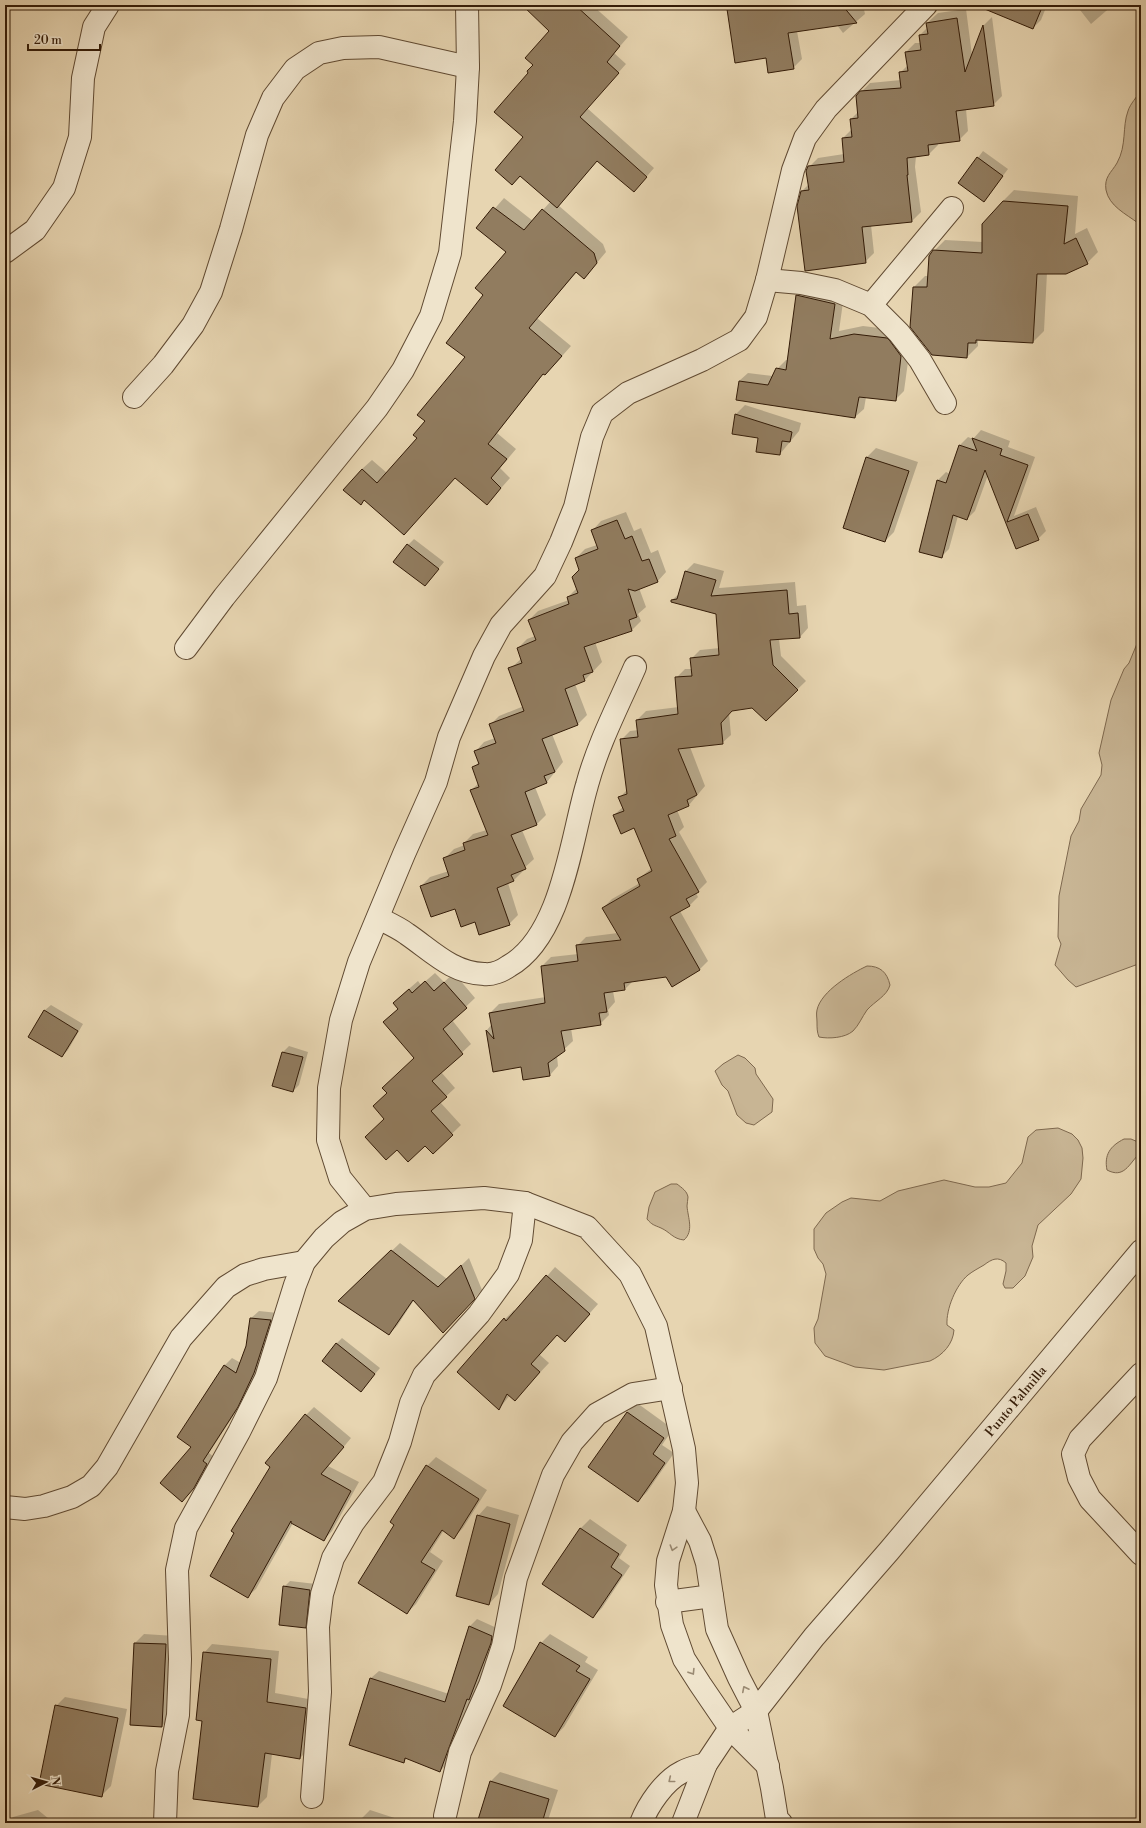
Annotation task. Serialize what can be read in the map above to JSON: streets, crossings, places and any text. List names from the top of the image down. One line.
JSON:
{"streets":{"street":["Punto Palmilla"]},"scale_bar":"20 m","north":"right"}
